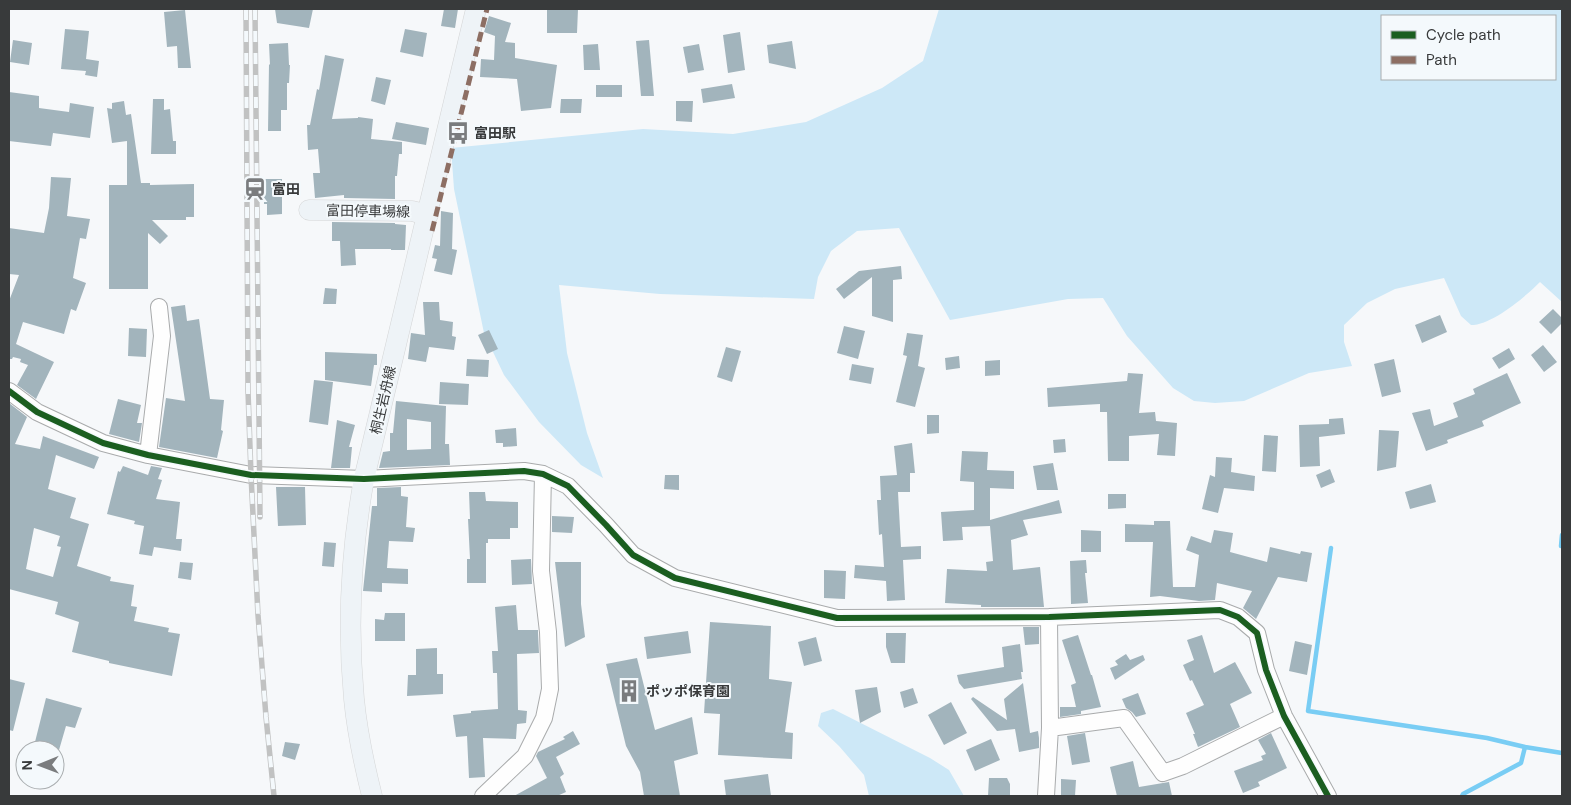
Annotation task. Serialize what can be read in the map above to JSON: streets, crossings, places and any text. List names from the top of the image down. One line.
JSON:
{"streets":{"main road":["富田停車場線","桐生岩舟線"]},"crossings":[["富田停車場線","桐生岩舟線"]],"places":{"bus stop":["富田駅"],"station":["富田"],"building":["ポッポ保育園"]},"legend":["Cycle path","Path"],"north":"left"}
